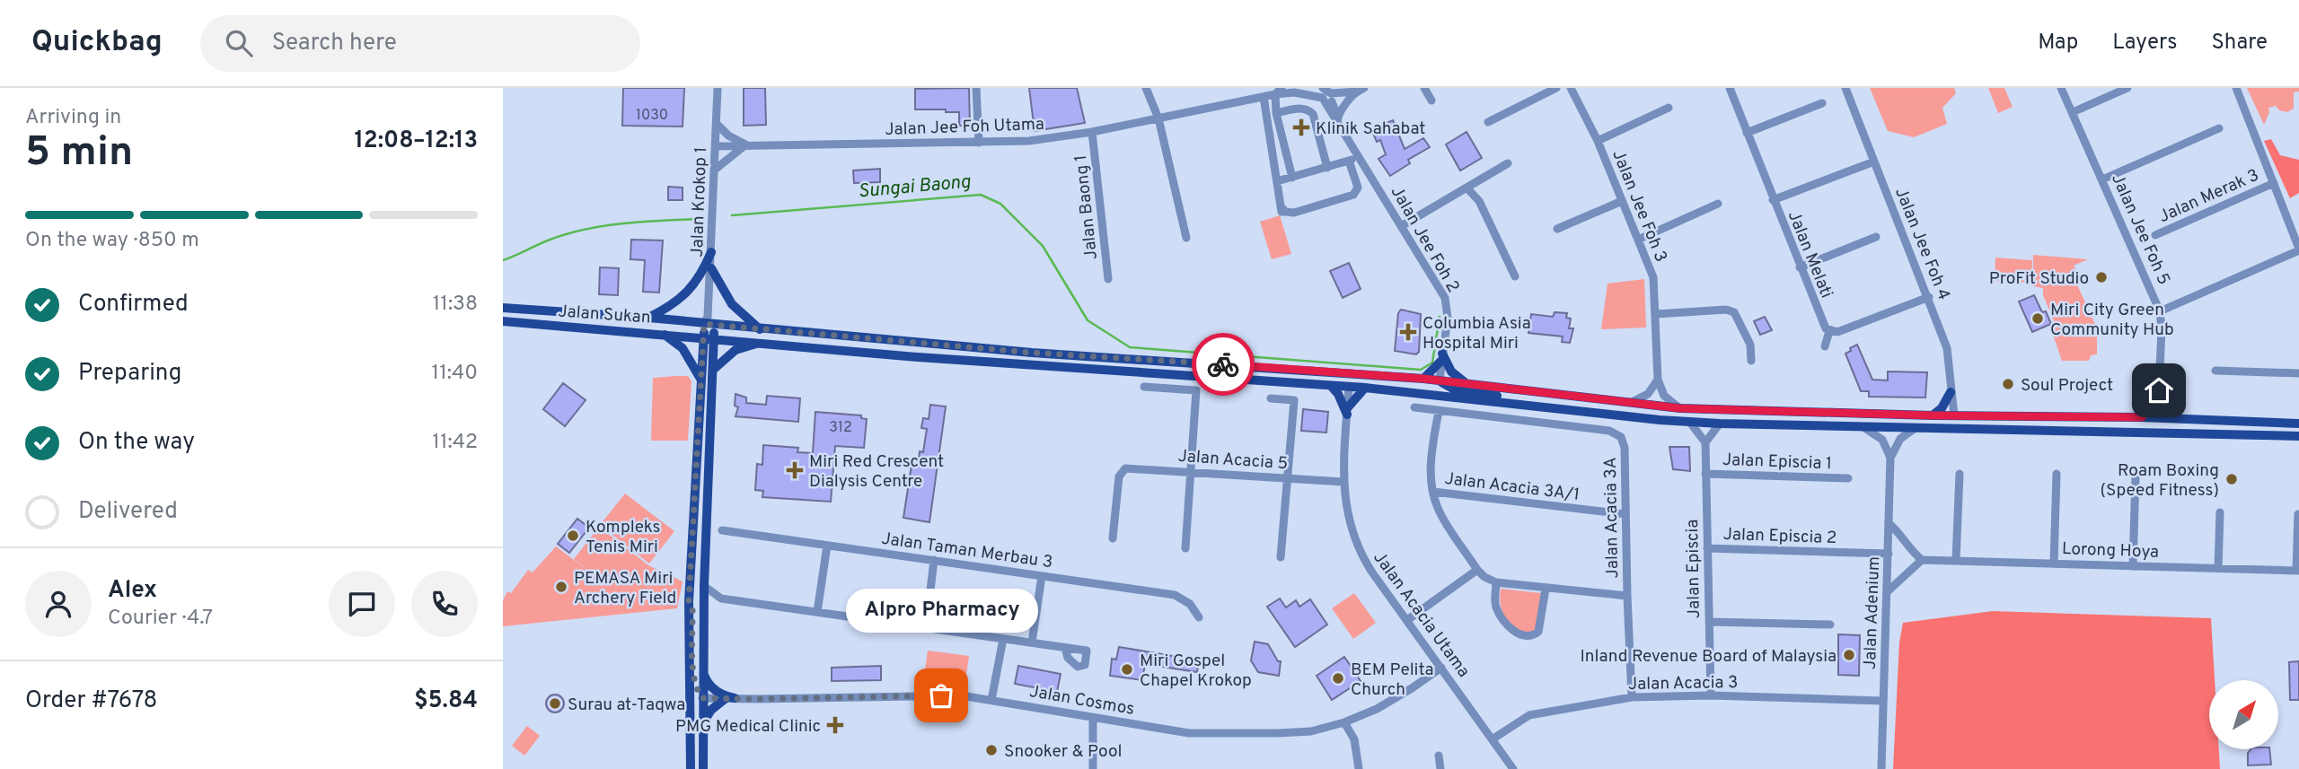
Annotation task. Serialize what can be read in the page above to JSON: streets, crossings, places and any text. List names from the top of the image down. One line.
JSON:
{"streets":{"main road":["Jalan Sukan"],"street":["Jalan Jee Foh Utama","Jalan Merak 3","Jalan Krokop 1","Jalan Jee Foh 3","Jalan Baong 1","Jalan Jee Foh 5","Jalan Jee Foh 2","Jalan Jee Foh 4","Jalan Melati","Jalan Acacia 5","Jalan Episcia 1","Jalan Acacia 3A/1","Jalan Acacia 3A","Jalan Episcia 2","Jalan Taman Merbau 3","Lorong Hoya","Jalan Episcia","Jalan Adenium","Jalan Acacia Utama","Jalan Acacia 3","Jalan Cosmos"]},"crossings":[["Jalan Jee Foh Utama","Jalan Krokop 1"],["Jalan Jee Foh Utama","Jalan Baong 1"],["Jalan Jee Foh Utama","Jalan Jee Foh 2"],["Jalan Krokop 1","Jalan Sukan"],["Jalan Sukan","Jalan Acacia Utama"],["Jalan Acacia 5","Jalan Acacia Utama"],["Jalan Episcia 1","Jalan Episcia"],["Jalan Acacia 3A/1","Jalan Acacia 3A"],["Jalan Acacia 3A","Jalan Acacia 3"],["Jalan Episcia 2","Jalan Episcia"],["Jalan Episcia 2","Jalan Adenium"],["Jalan Episcia","Jalan Acacia 3"],["Jalan Adenium","Jalan Acacia 3"],["Jalan Acacia Utama","Jalan Acacia 3"],["Jalan Acacia Utama","Jalan Cosmos"]],"water":["Sungai Baong"],"places":{"health":["Klinik Sahabat","Columbia Asia Hospital Miri","Miri Red Crescent Dialysis Centre","PMG Medical Clinic"],"other":["ProFit Studio","Miri City Green Community Hub","Soul Project","Roam Boxing (Speed Fitness)","Kompleks Tenis Miri","PEMASA Miri Archery Field","Inland Revenue Board of Malaysia","Miri Gospel Chapel Krokop","BEM Pelita Church","Alpro Pharmacy","Surau at-Taqwa","Snooker & Pool"]},"house_numbers":["1030","312"],"north":"top right","page":{"header":"Quickbag","search":"Search here","nav":["Map","Layers","Share"],"heading":["5 min","Arriving in","12:08–12:13"],"panel":["Alex","Courier · 4.7","Order #7678","$5.84"],"bar":"On the way · 850 m","list":[["Confirmed","11:38"],["Preparing","11:40"],["On the way","11:42"],"Delivered"],"bubble":"Alpro Pharmacy"}}
